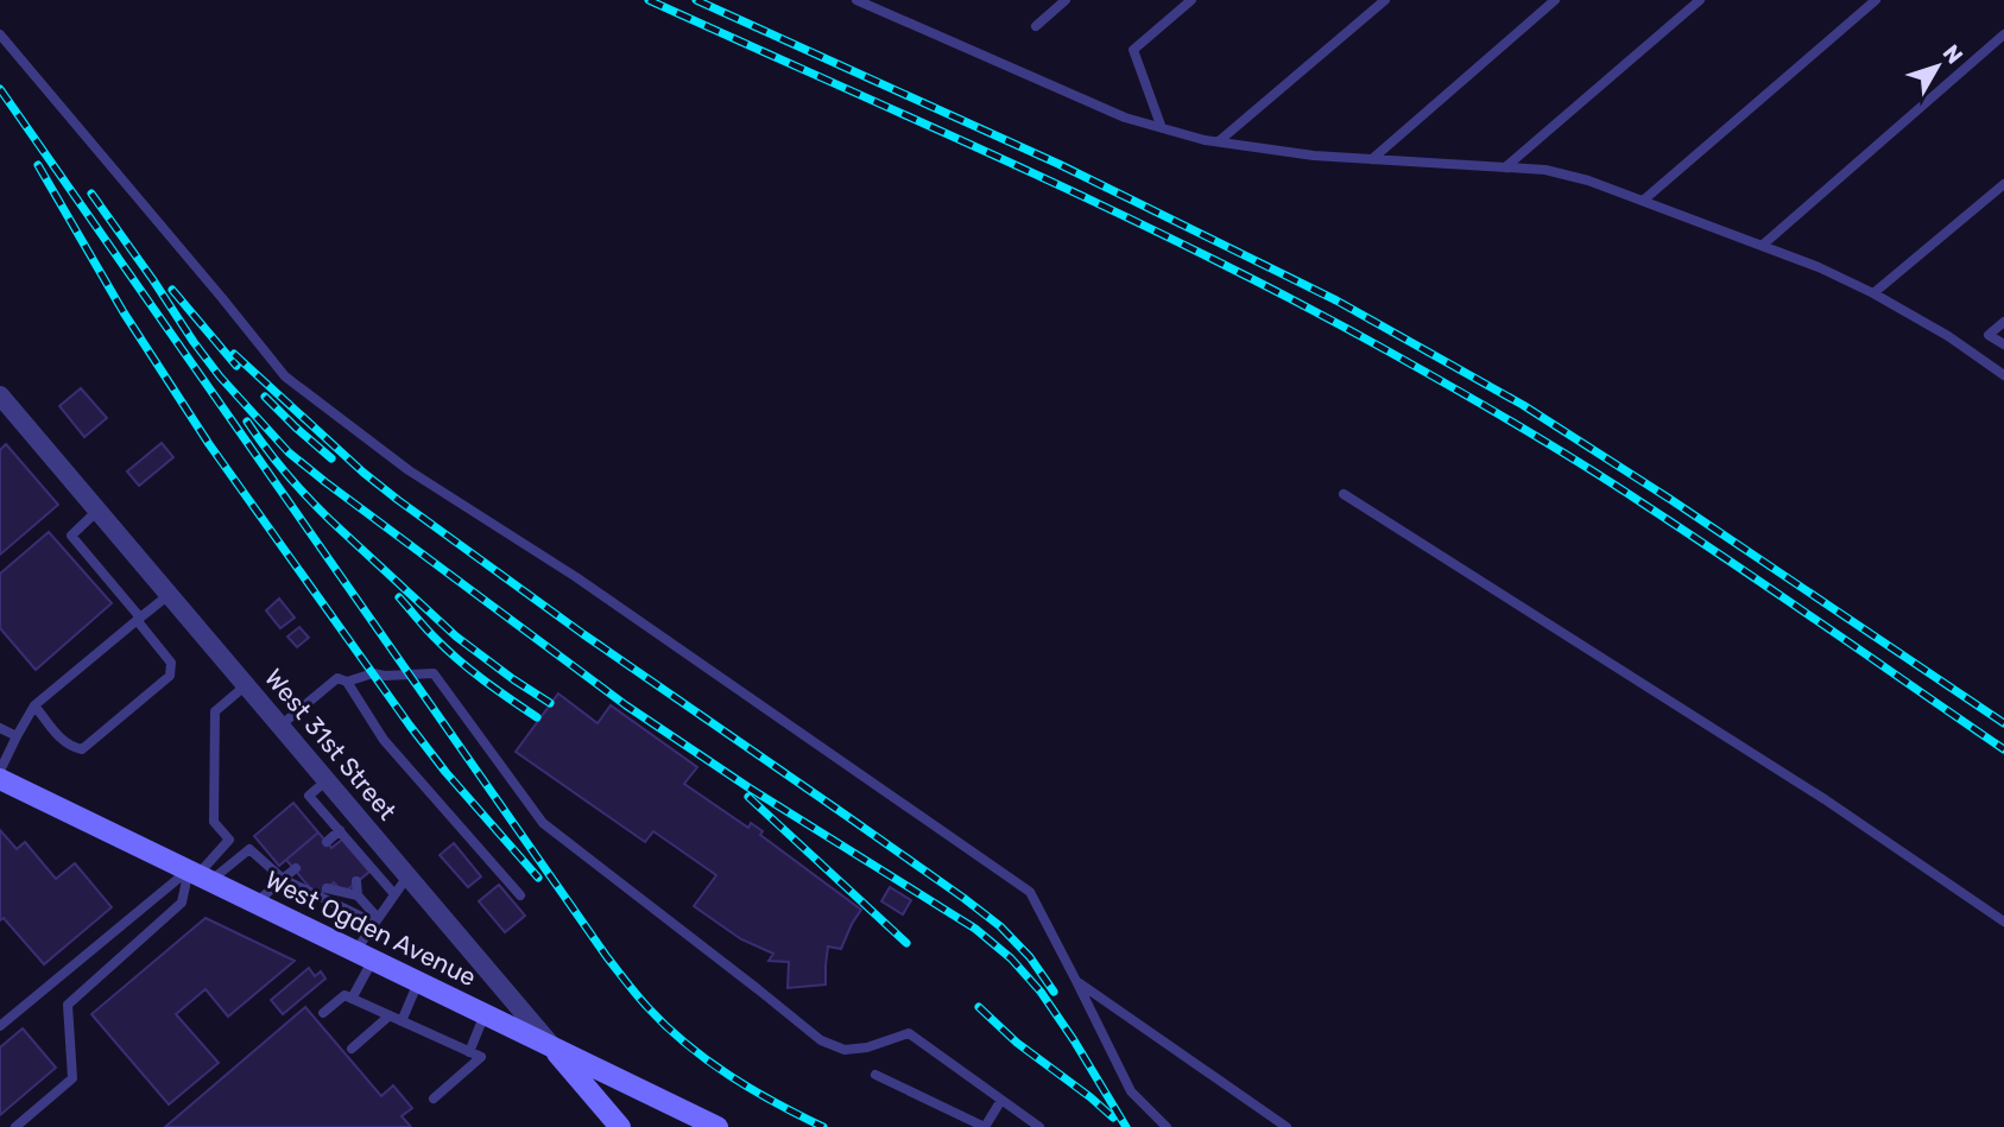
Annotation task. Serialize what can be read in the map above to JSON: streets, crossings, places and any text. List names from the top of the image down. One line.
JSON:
{"streets":{"main road":["West 31st Street","West Ogden Avenue"]},"crossings":[["West 31st Street","West Ogden Avenue"]],"north":"top right"}
